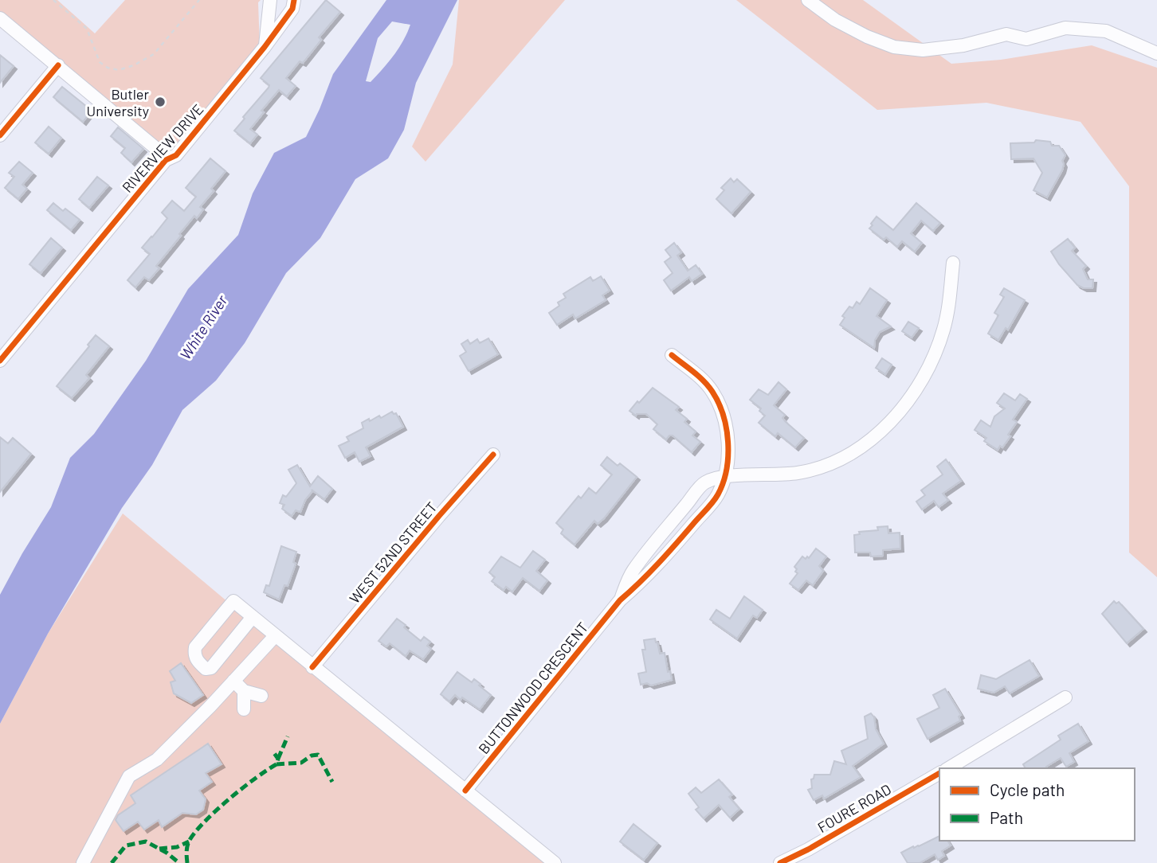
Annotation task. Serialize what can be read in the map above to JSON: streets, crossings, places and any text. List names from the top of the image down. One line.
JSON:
{"streets":{"street":["RIVERVIEW DRIVE","WEST 52ND STREET","BUTTONWOOD CRESCENT","FOURE ROAD"]},"water":["White River"],"places":["Butler University"],"legend":["Cycle path","Path"]}
